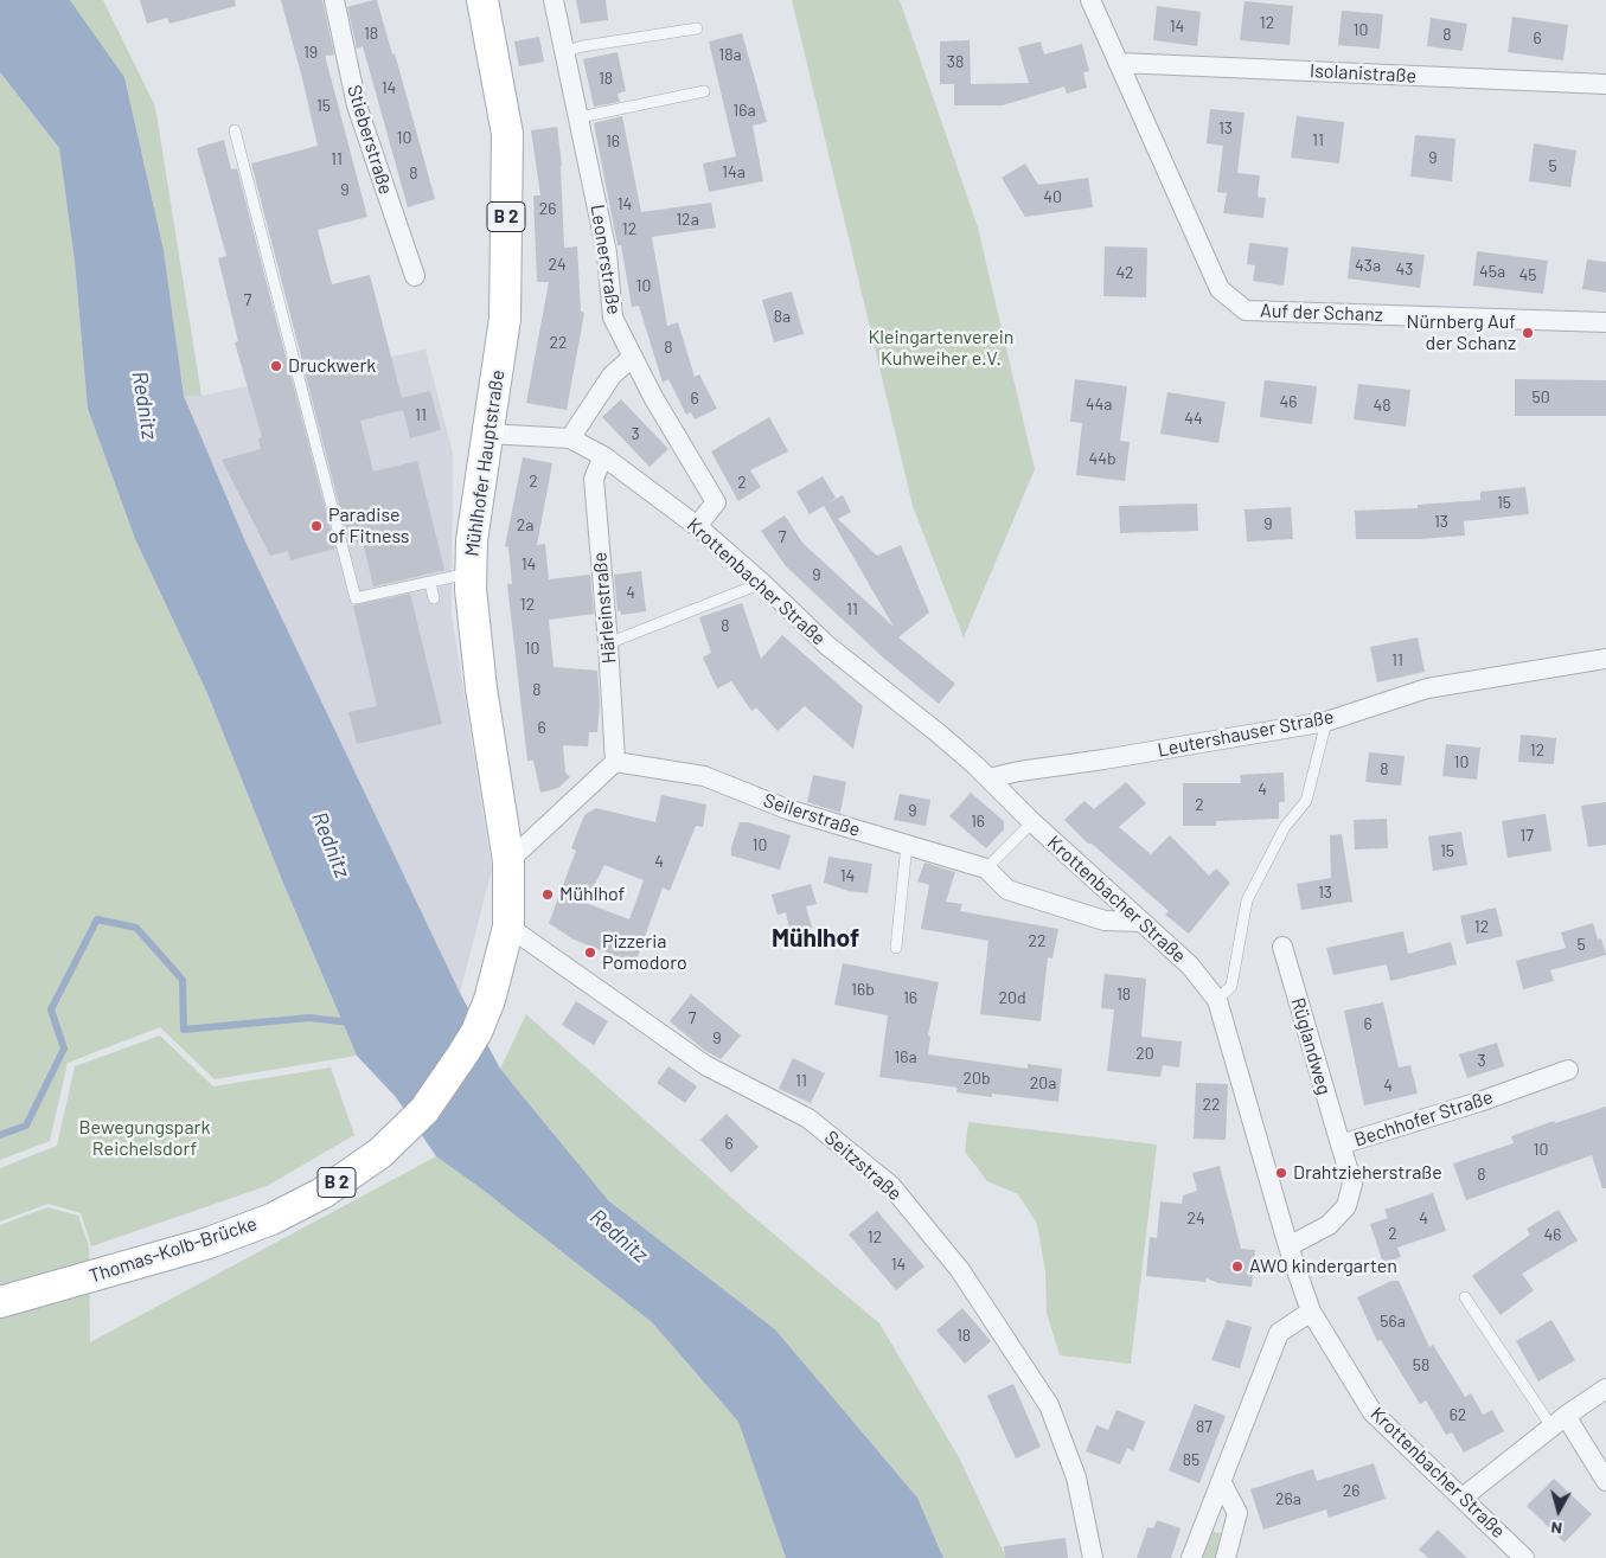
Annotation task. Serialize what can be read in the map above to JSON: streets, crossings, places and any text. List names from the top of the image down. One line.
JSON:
{"streets":{"main road":["B 2","Mühlhofer Hauptstraße","Thomas-Kolb-Brücke"],"street":["Isolanistraße","Stieberstraße","Leonerstraße","Auf der Schanz","Krottenbacher Straße","Härleinstraße","Leutershauser Straße","Seilerstraße","Rüglandweg","Bechhofer Straße","Seitzstraße"]},"crossings":[["Isolanistraße","Auf der Schanz"],["Leonerstraße","Krottenbacher Straße"],["Mühlhofer Hauptstraße","Krottenbacher Straße"],["Mühlhofer Hauptstraße","Seitzstraße"],["Mühlhofer Hauptstraße","Thomas-Kolb-Brücke"],["Krottenbacher Straße","Härleinstraße"],["Krottenbacher Straße","Leutershauser Straße"],["Krottenbacher Straße","Seilerstraße"],["Krottenbacher Straße","Bechhofer Straße"],["Härleinstraße","Seilerstraße"],["Rüglandweg","Bechhofer Straße"],["Seitzstraße","Thomas-Kolb-Brücke"]],"districts":["Mühlhof"],"water":["Rednitz"],"parks":["Kleingartenverein Kuhweiher e.V.","Bewegungspark Reichelsdorf"],"places":["Nürnberg Auf der Schanz","Druckwerk","Paradise of Fitness","Mühlhof","Pizzeria Pomodoro","Drahtzieherstraße","AWO kindergarten"],"house_numbers":["12","14","10","18","8","6","19","18a","38","18","14","15","16a","13","10","11","16","9","11","5","14a","8","9","40","14","26","12a","12","24","43a","43","45a","42","45","10","7","8a","22","8","50","6","46","44a","48","11","44","3","44b","2","2","15","13","9","2a","7","14","9","4","12","11","8","10","11","8","6","12","10","8","4","2","9","16","17","10","15","4","14","13","12","22","5","16b","18","16","20d","7","6","9","20","16a","3","20b","11","20a","4","22","6","10","8","24","4","2","46","12","14","56a","18","58","62","87","85","26","26a"],"north":"bottom"}
